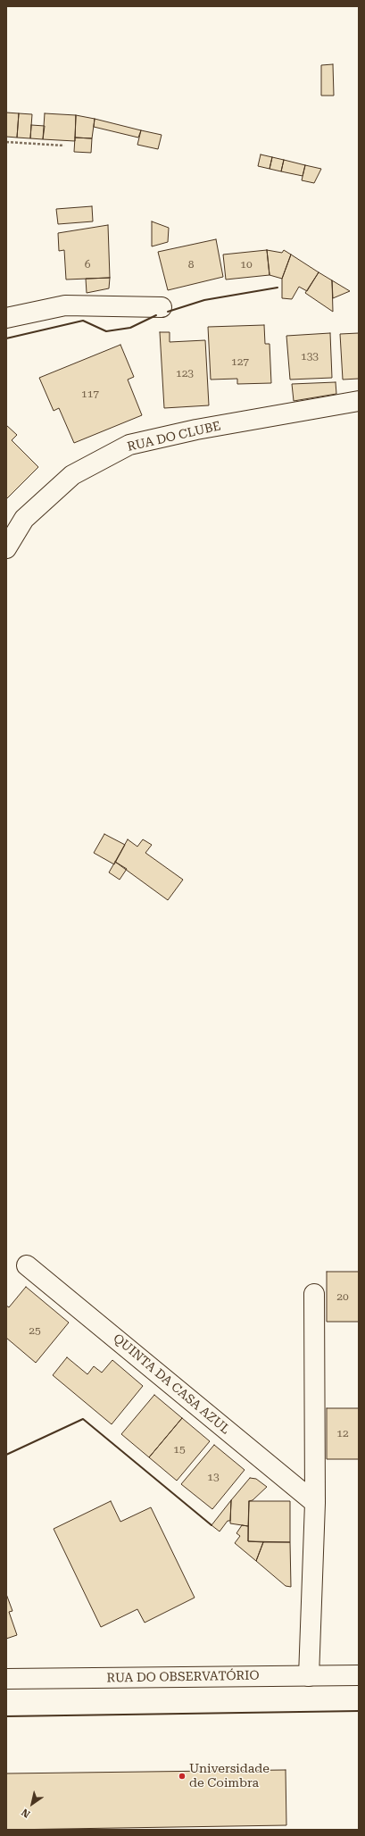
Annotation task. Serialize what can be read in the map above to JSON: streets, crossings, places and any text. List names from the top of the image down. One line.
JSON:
{"streets":{"street":["RUA DO CLUBE","QUINTA DA CASA AZUL","RUA DO OBSERVATÓRIO"]},"places":["Universidade de Coimbra"],"house_numbers":["6","8","10","133","127","123","117","20","25","12","15","13"],"north":"bottom left"}
